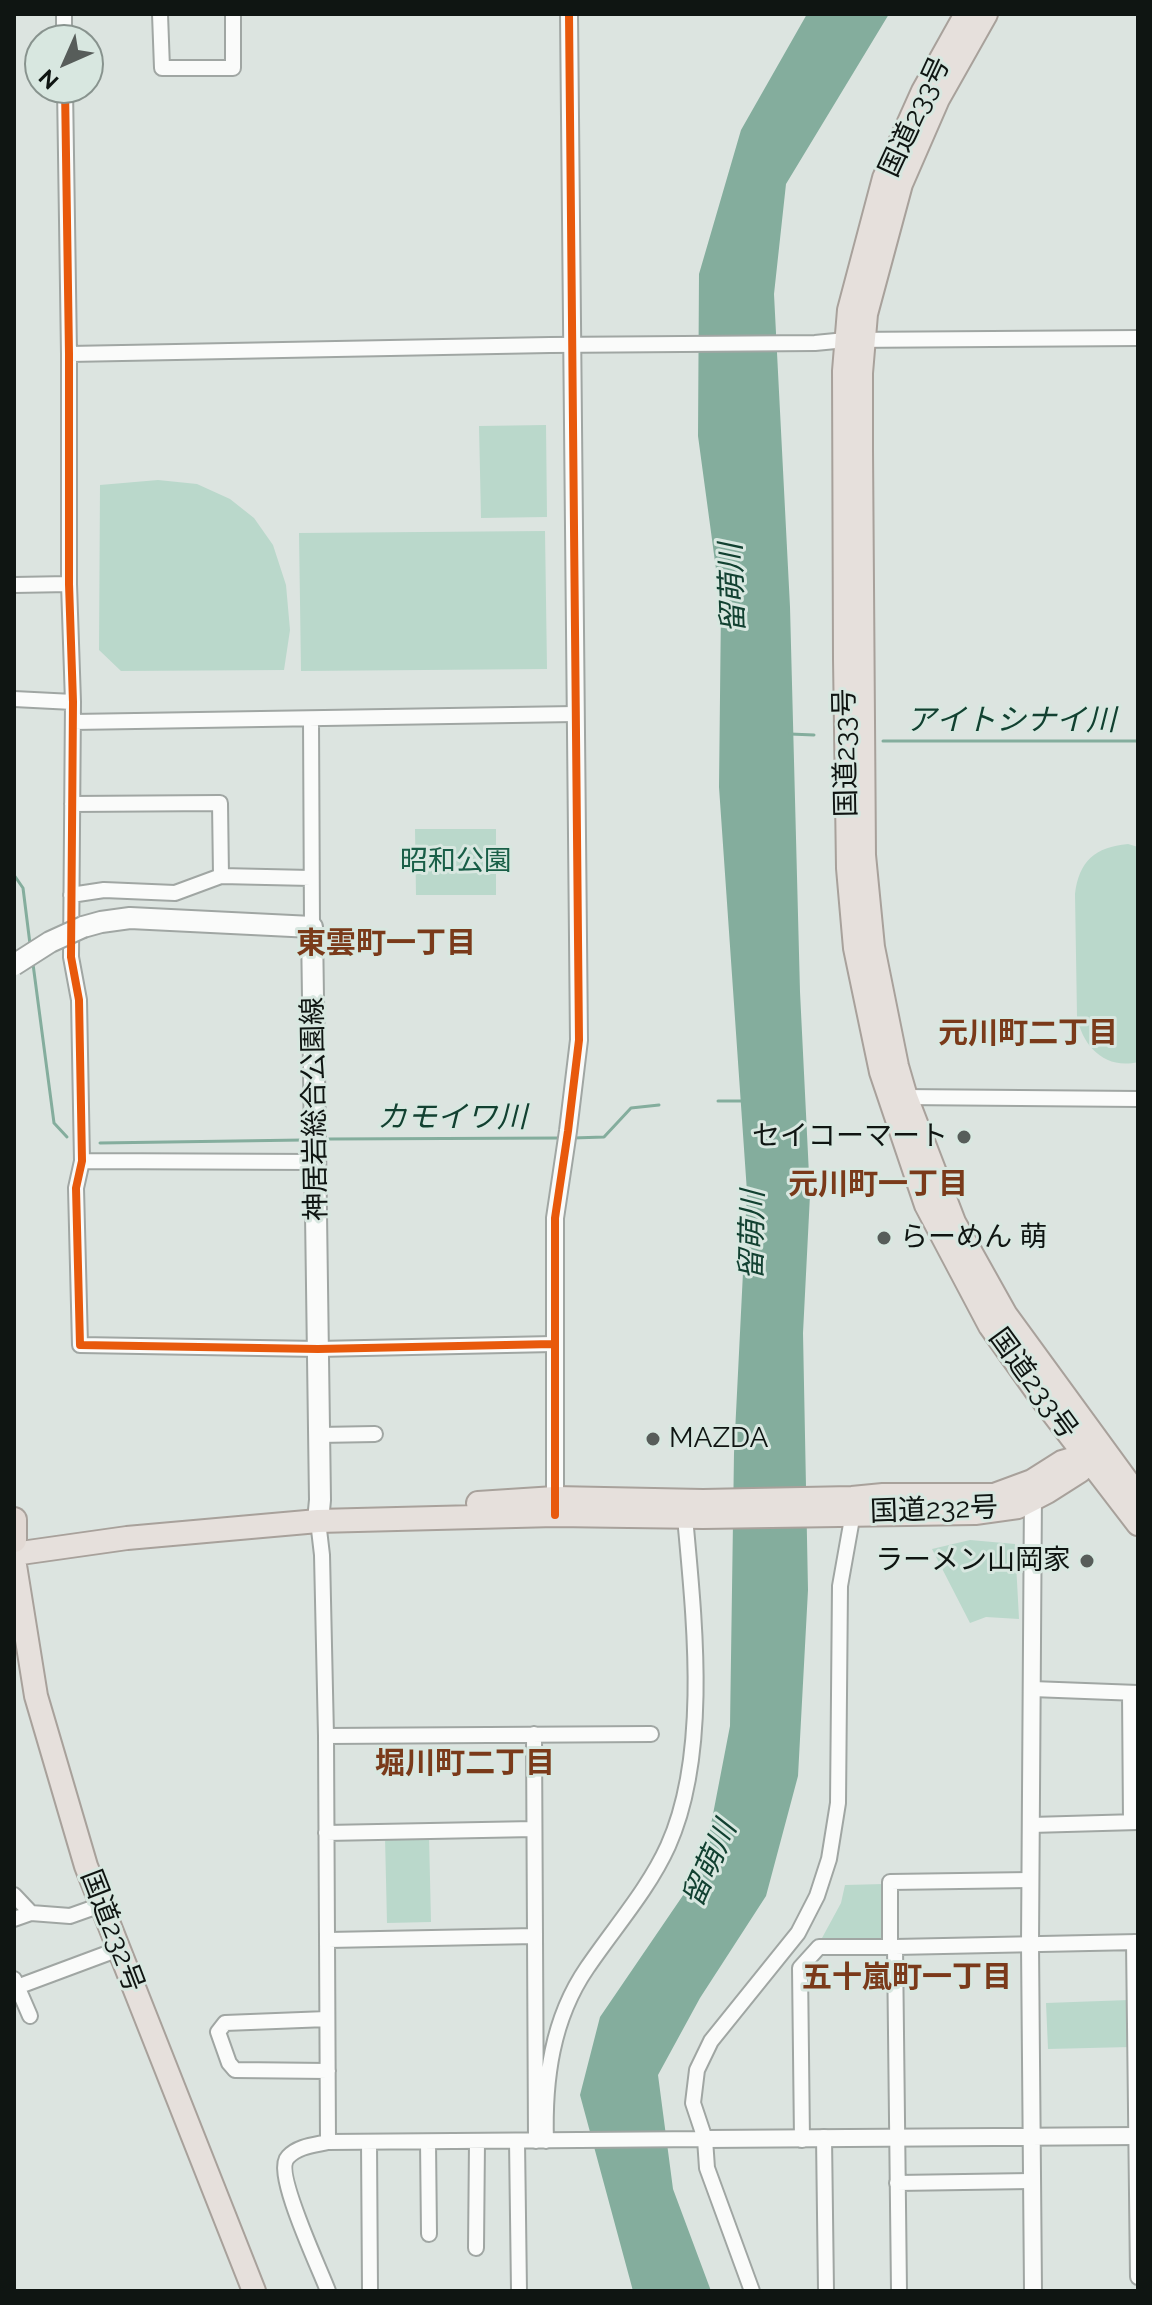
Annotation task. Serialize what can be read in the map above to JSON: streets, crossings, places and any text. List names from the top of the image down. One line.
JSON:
{"streets":{"highway":["国道233号","国道232号"],"main road":["神居岩総合公園線"]},"crossings":[["神居岩総合公園線","国道232号"]],"districts":["東雲町一丁目","元川町二丁目","元川町一丁目","堀川町二丁目","五十嵐町一丁目"],"water":["留萌川","アイトシナイ川","カモイワ川"],"parks":["昭和公園"],"places":["セイコーマート","らーめん 萌","MAZDA","ラーメン山岡家"],"north":"bottom left"}
